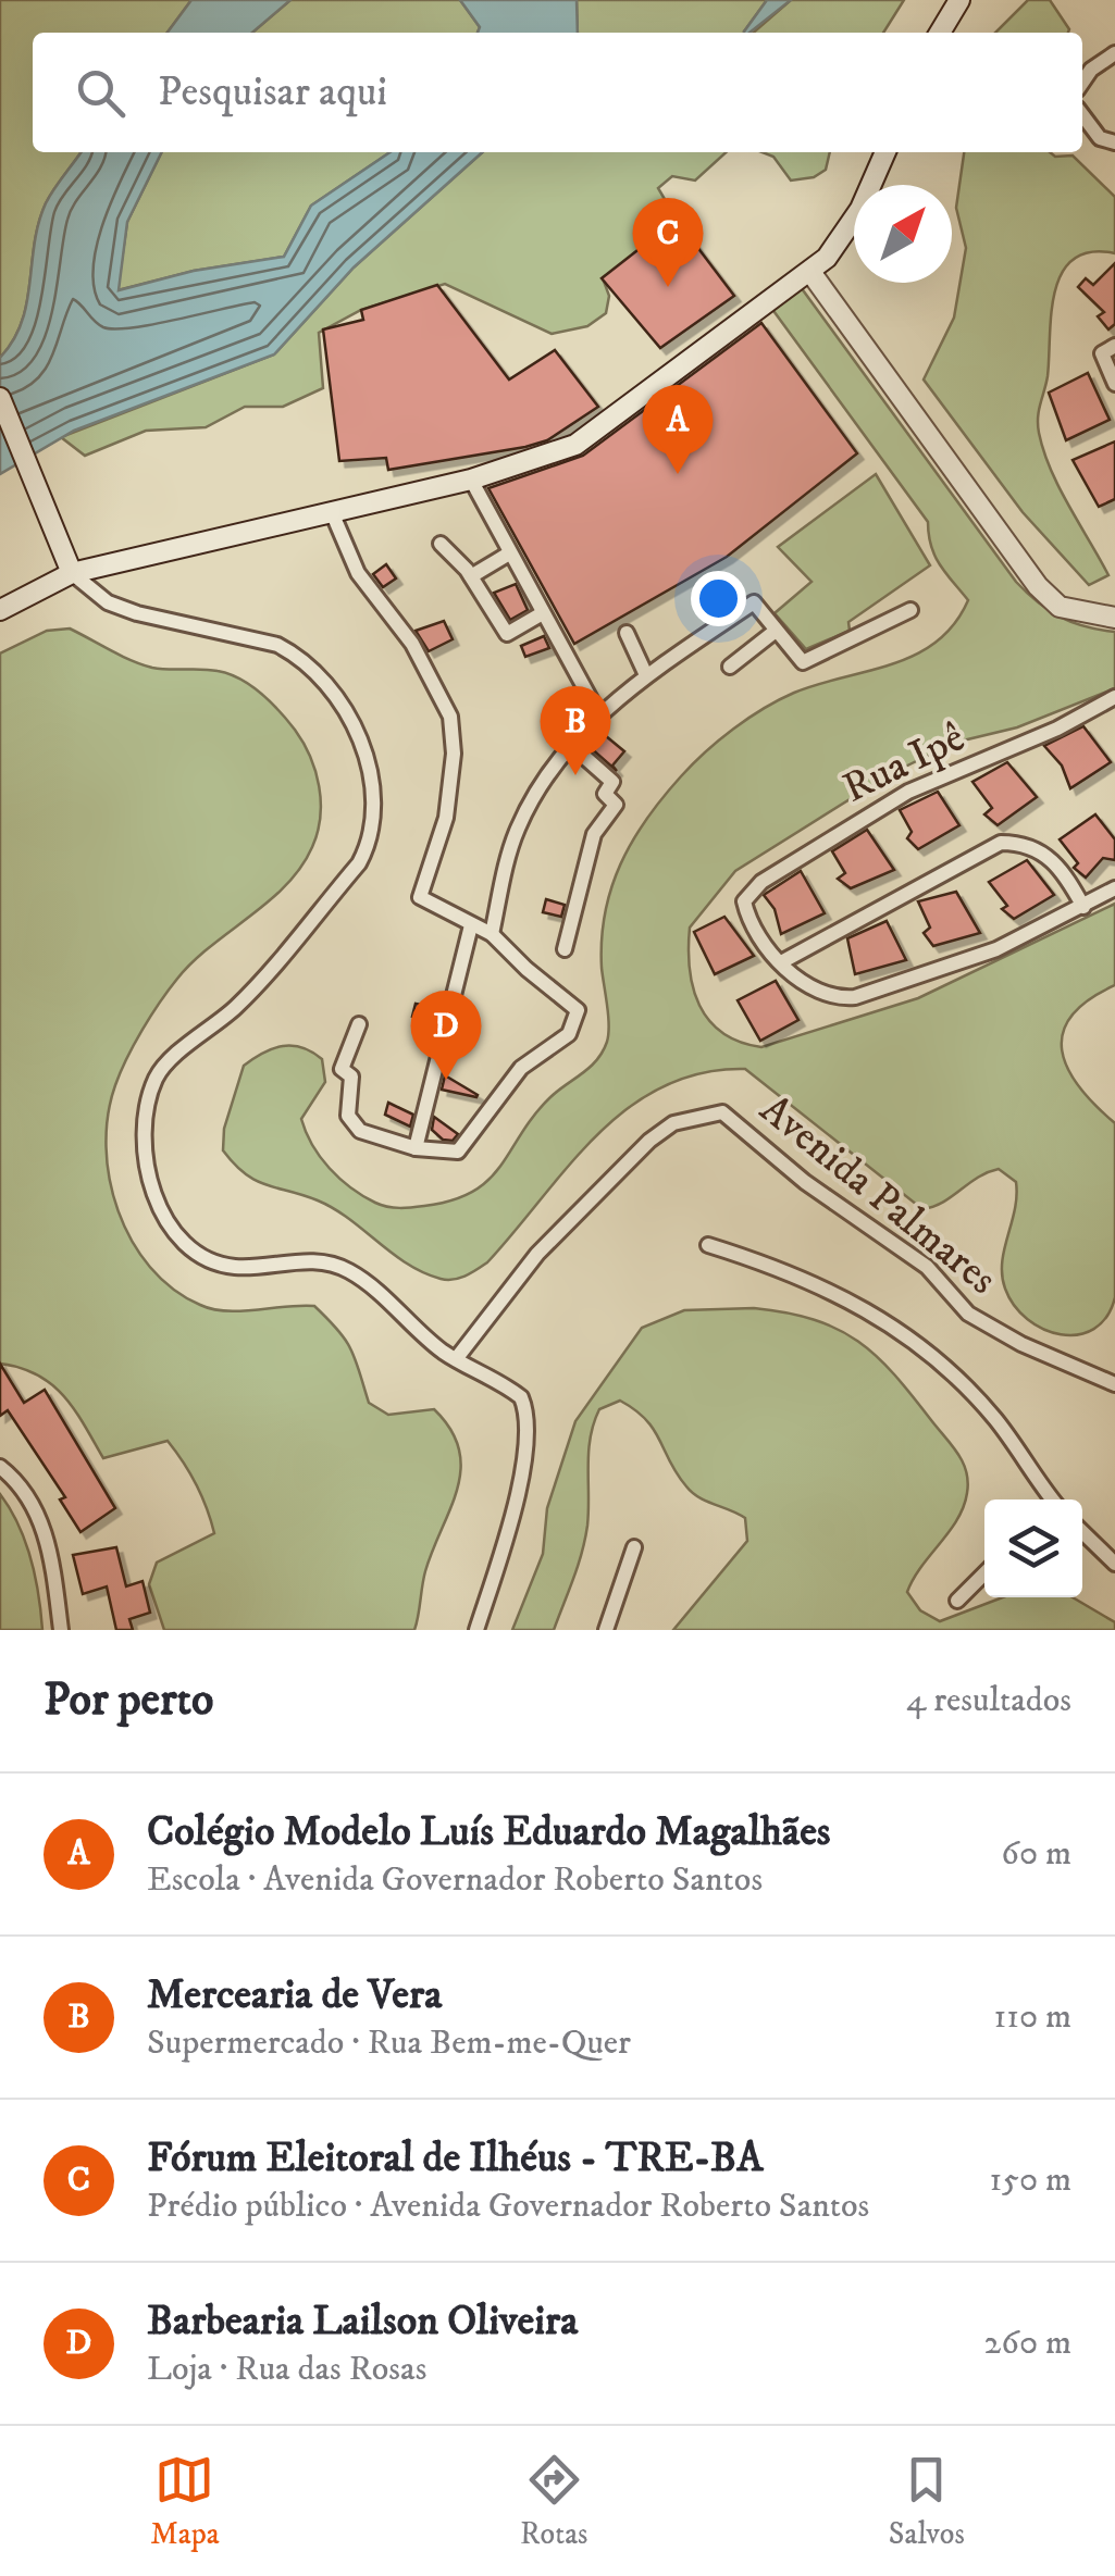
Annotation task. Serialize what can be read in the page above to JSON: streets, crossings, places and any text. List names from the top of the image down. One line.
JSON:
{"streets":{"street":["Rua Ipê","Avenida Palmares"]},"north":"top right","page":{"search":"Pesquisar aqui","pins":["C","A","B","D"],"heading":["Por perto","4 resultados"],"list":[{"mark":"A","name":"Colégio Modelo Luís Eduardo Magalhães","note":"Escola · Avenida Governador Roberto Santos","value":"60 m"},{"mark":"B","name":"Mercearia de Vera","note":"Supermercado · Rua Bem-me-Quer","value":"110 m"},{"mark":"C","name":"Fórum Eleitoral de Ilhéus - TRE-BA","note":"Prédio público · Avenida Governador Roberto Santos","value":"150 m"},{"mark":"D","name":"Barbearia Lailson Oliveira","note":"Loja · Rua das Rosas","value":"260 m"}],"nav":["Mapa","Rotas","Salvos"]}}
